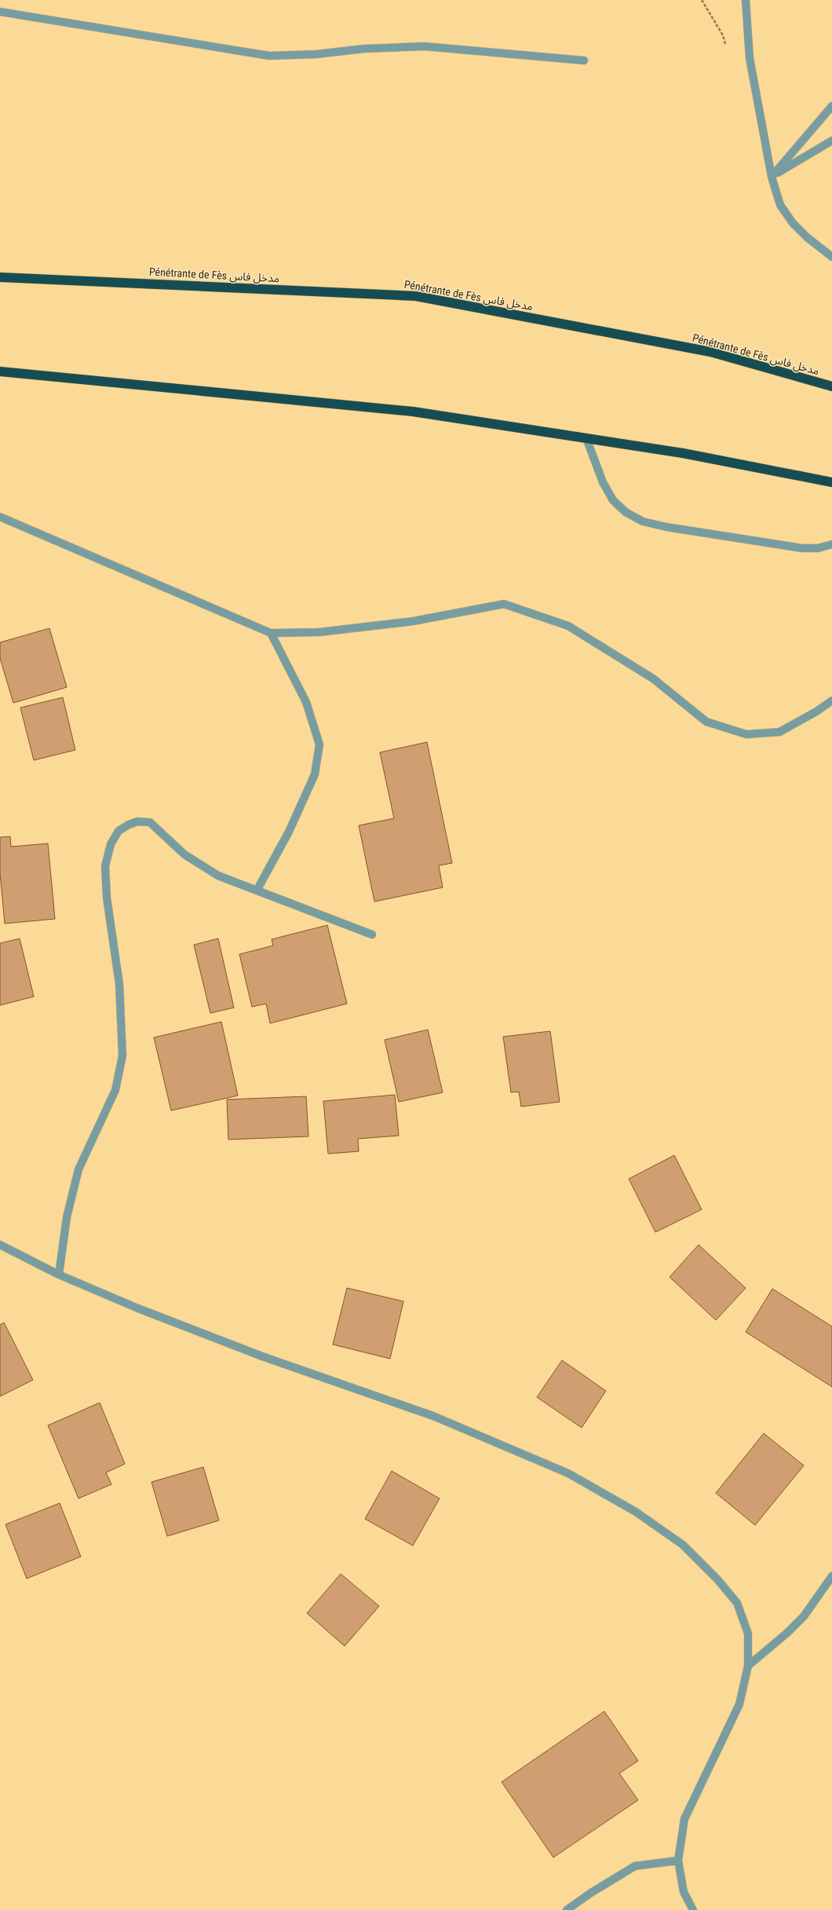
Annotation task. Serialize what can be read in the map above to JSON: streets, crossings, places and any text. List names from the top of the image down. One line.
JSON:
{"streets":{"highway":["Pénétrante de Fès مدخل فاس"]}}
